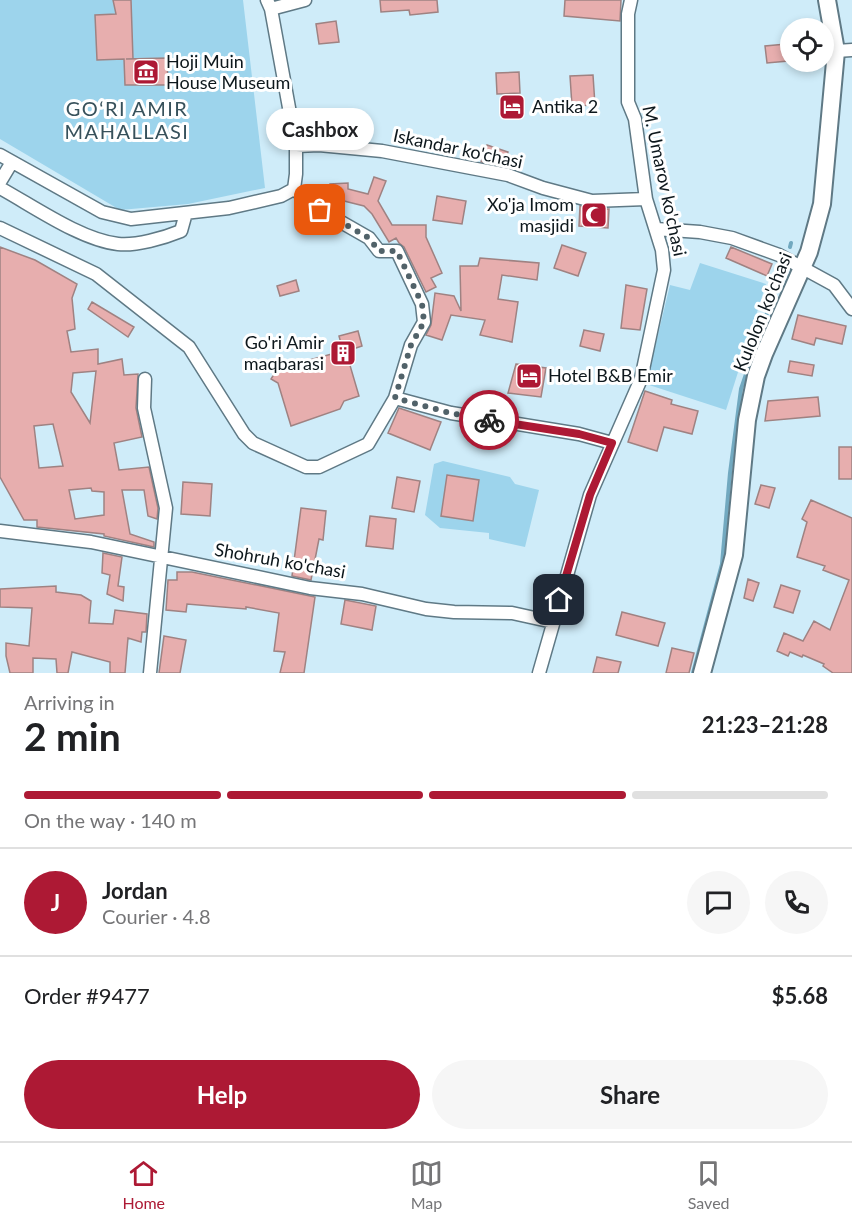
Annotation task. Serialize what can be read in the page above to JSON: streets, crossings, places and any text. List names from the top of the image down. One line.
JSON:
{"streets":{"main road":["Kulolon ko'chasi"],"street":["Iskandar ko'chasi","M. Umarov ko'chasi","Shohruh ko'chasi"]},"crossings":[["Iskandar ko'chasi","M. Umarov ko'chasi"],["M. Umarov ko'chasi","Shohruh ko'chasi"]],"districts":["GO‘RI AMIR MAHALLASI"],"places":{"museum":["Hoji Muin House Museum"],"hotel":["Antika 2","Hotel B&B Emir"],"other":["Cashbox"],"mosque":["Xo'ja Imom masjidi"],"building":["Go'ri Amir maqbarasi"]},"page":{"bubble":"Cashbox","heading":["2 min","Arriving in","21:23–21:28"],"panel":["Jordan","Courier · 4.8","Order #9477","$5.68"],"bar":"On the way · 140 m","round":"J","buttons":["Help","Share"],"tabs":["Home","Map","Saved"]}}
